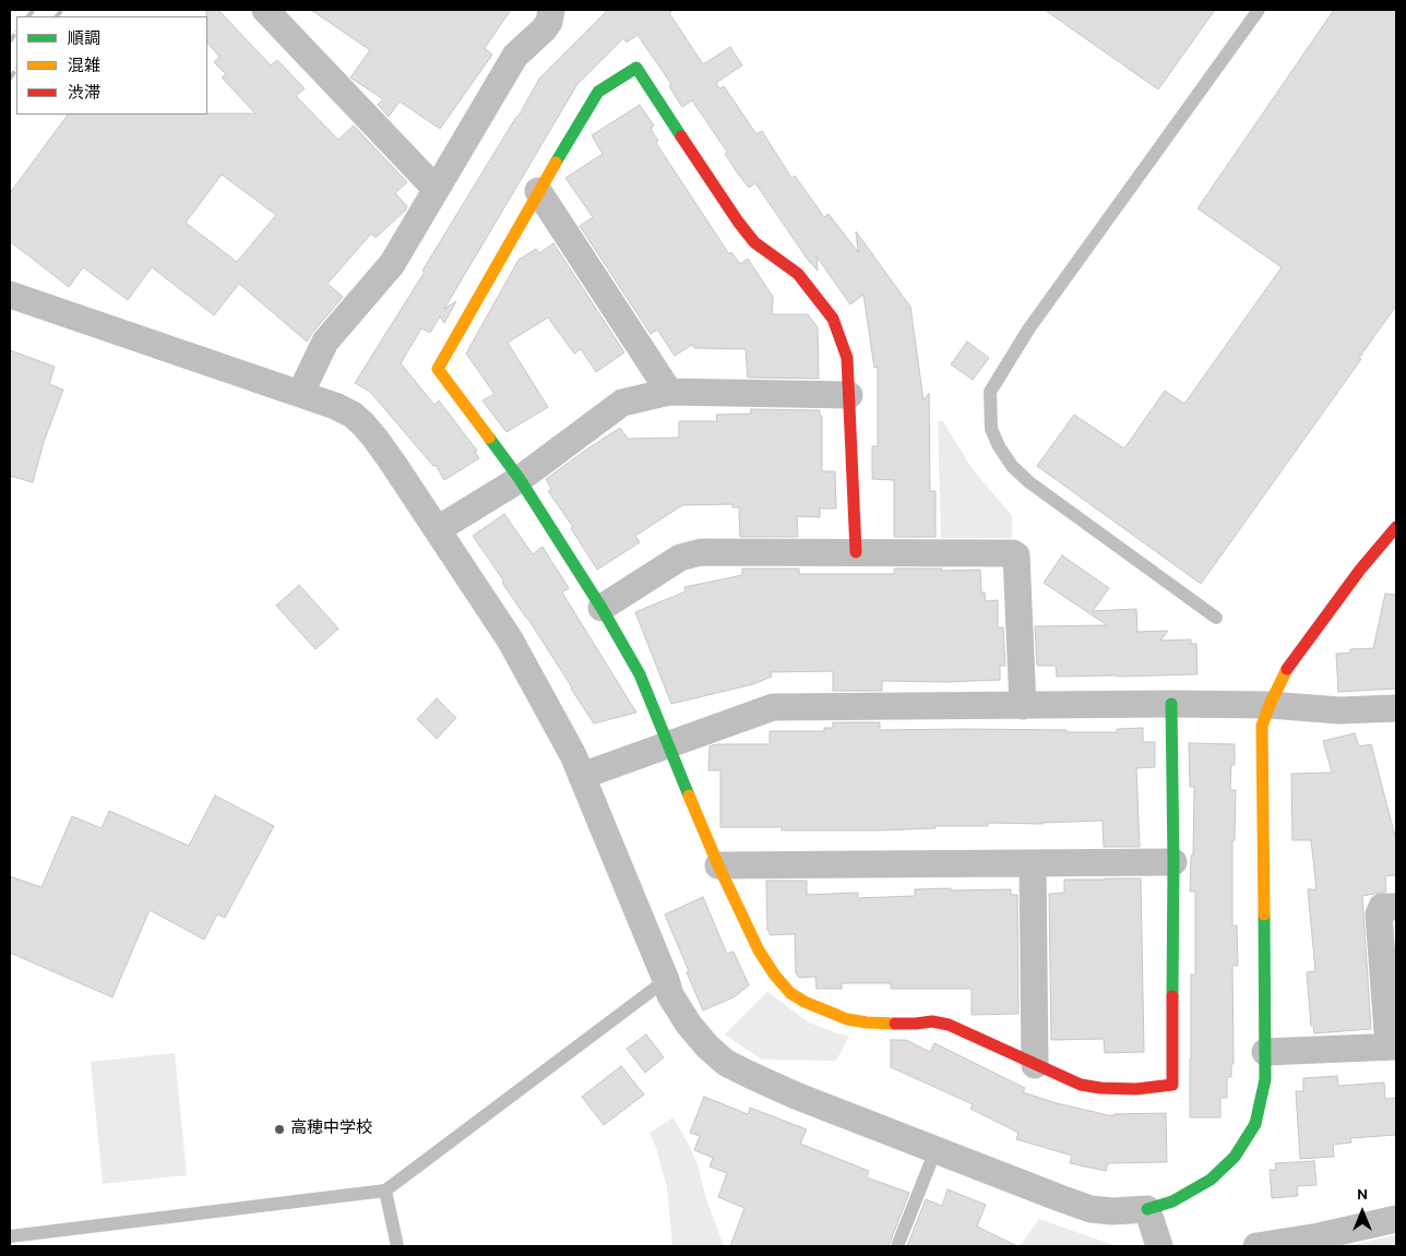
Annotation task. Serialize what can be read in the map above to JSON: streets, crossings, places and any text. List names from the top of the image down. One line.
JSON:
{"places":["高穂中学校"],"legend":["順調","混雑","渋滞"],"north":"top"}
